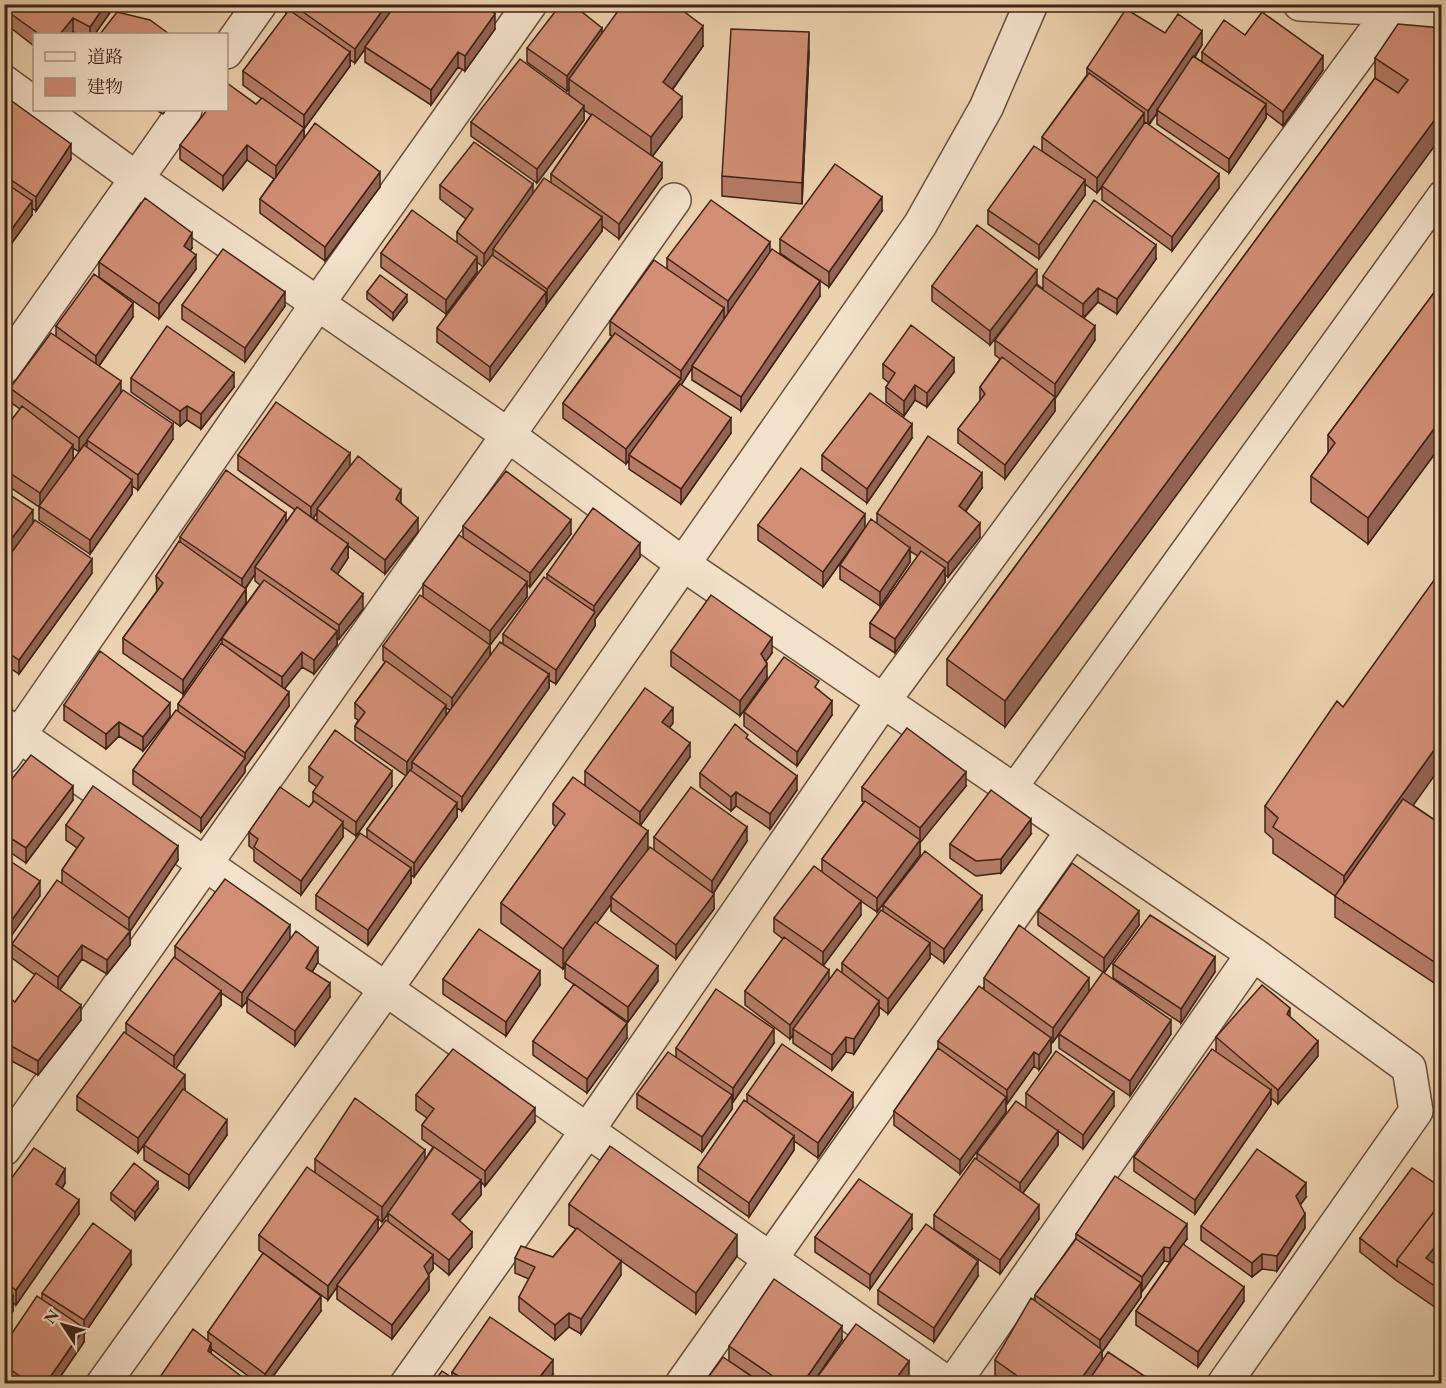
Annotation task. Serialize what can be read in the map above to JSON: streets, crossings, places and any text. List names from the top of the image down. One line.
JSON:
{"legend":["道路","建物"],"north":"top left"}
